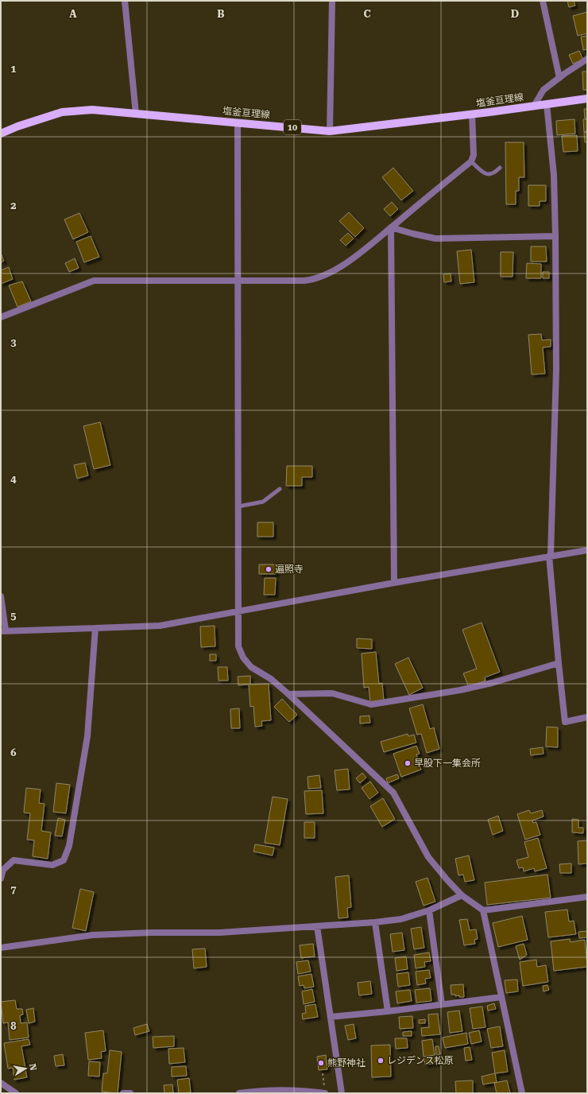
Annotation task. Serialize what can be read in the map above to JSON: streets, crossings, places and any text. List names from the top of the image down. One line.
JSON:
{"streets":{"main road":["塩釜亘理線","10"]},"places":["遍照寺","早股下一集会所","レジデンス松原","熊野神社"],"north":"right","grid":{"columns":["A","B","C","D"],"rows":["1","2","3","4","5","6","7","8"]}}
